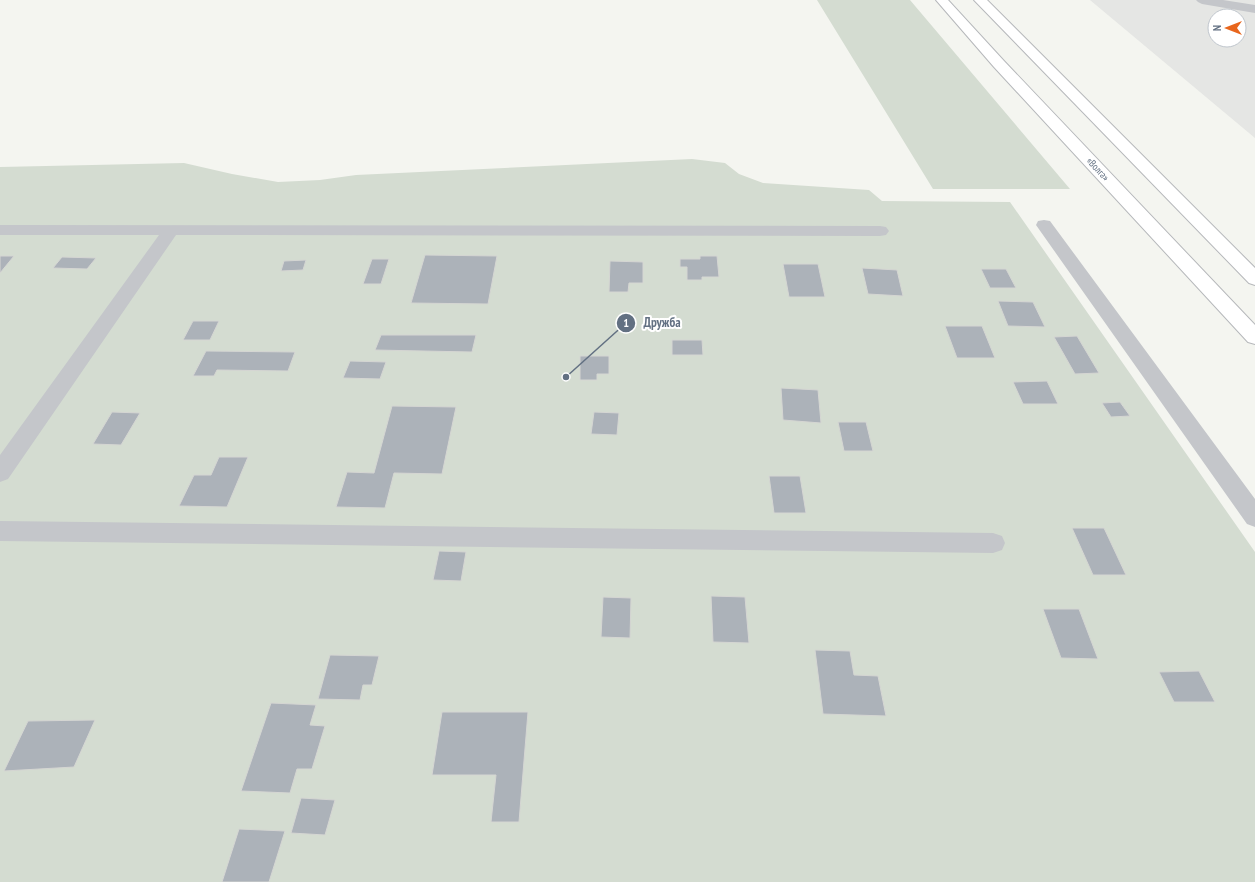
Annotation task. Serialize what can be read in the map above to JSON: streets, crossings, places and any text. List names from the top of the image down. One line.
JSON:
{"streets":{"highway":["«Волга»"]},"places":["Дружба"],"north":"left"}
